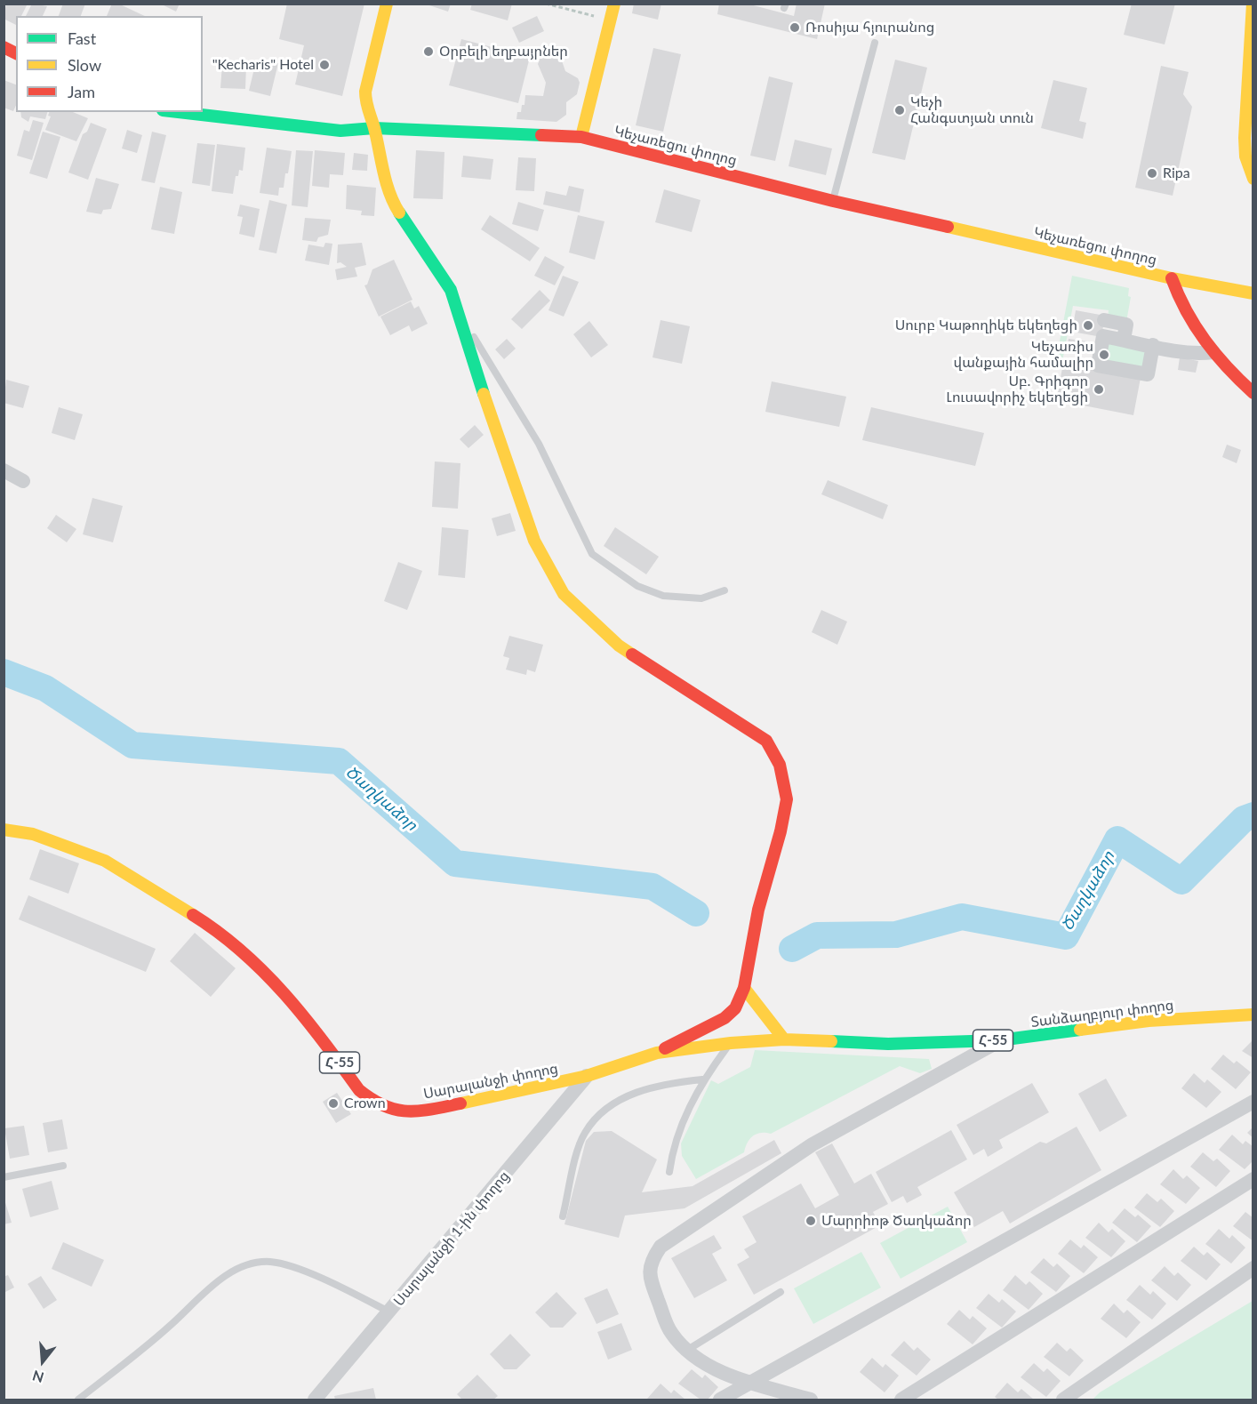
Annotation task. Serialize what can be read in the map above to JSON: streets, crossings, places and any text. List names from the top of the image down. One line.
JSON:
{"streets":{"main road":["Կեչառեցու փողոց","Տանձաղբյուր փողոց","Հ-55","Սարալանջի փողոց"],"street":["Սարալանջի 1-ին փողոց"]},"crossings":[["Տանձաղբյուր փողոց","Սարալանջի փողոց"],["Սարալանջի փողոց","Սարալանջի 1-ին փողոց"]],"water":["Ծաղկաձոր"],"places":["Ռոսիյա հյուրանոց","Օրբելի եղբայրներ","\"Kecharis\" Hotel","Կեչի Հանգստյան տուն","Ripa","Սուրբ Կաթողիկե եկեղեցի","Կեչառիս վանքային համալիր","Սբ. Գրիգոր Լուսավորիչ եկեղեցի","Crown","Մարրիոթ Ծաղկաձոր"],"legend":["Fast","Slow","Jam"],"north":"bottom"}
